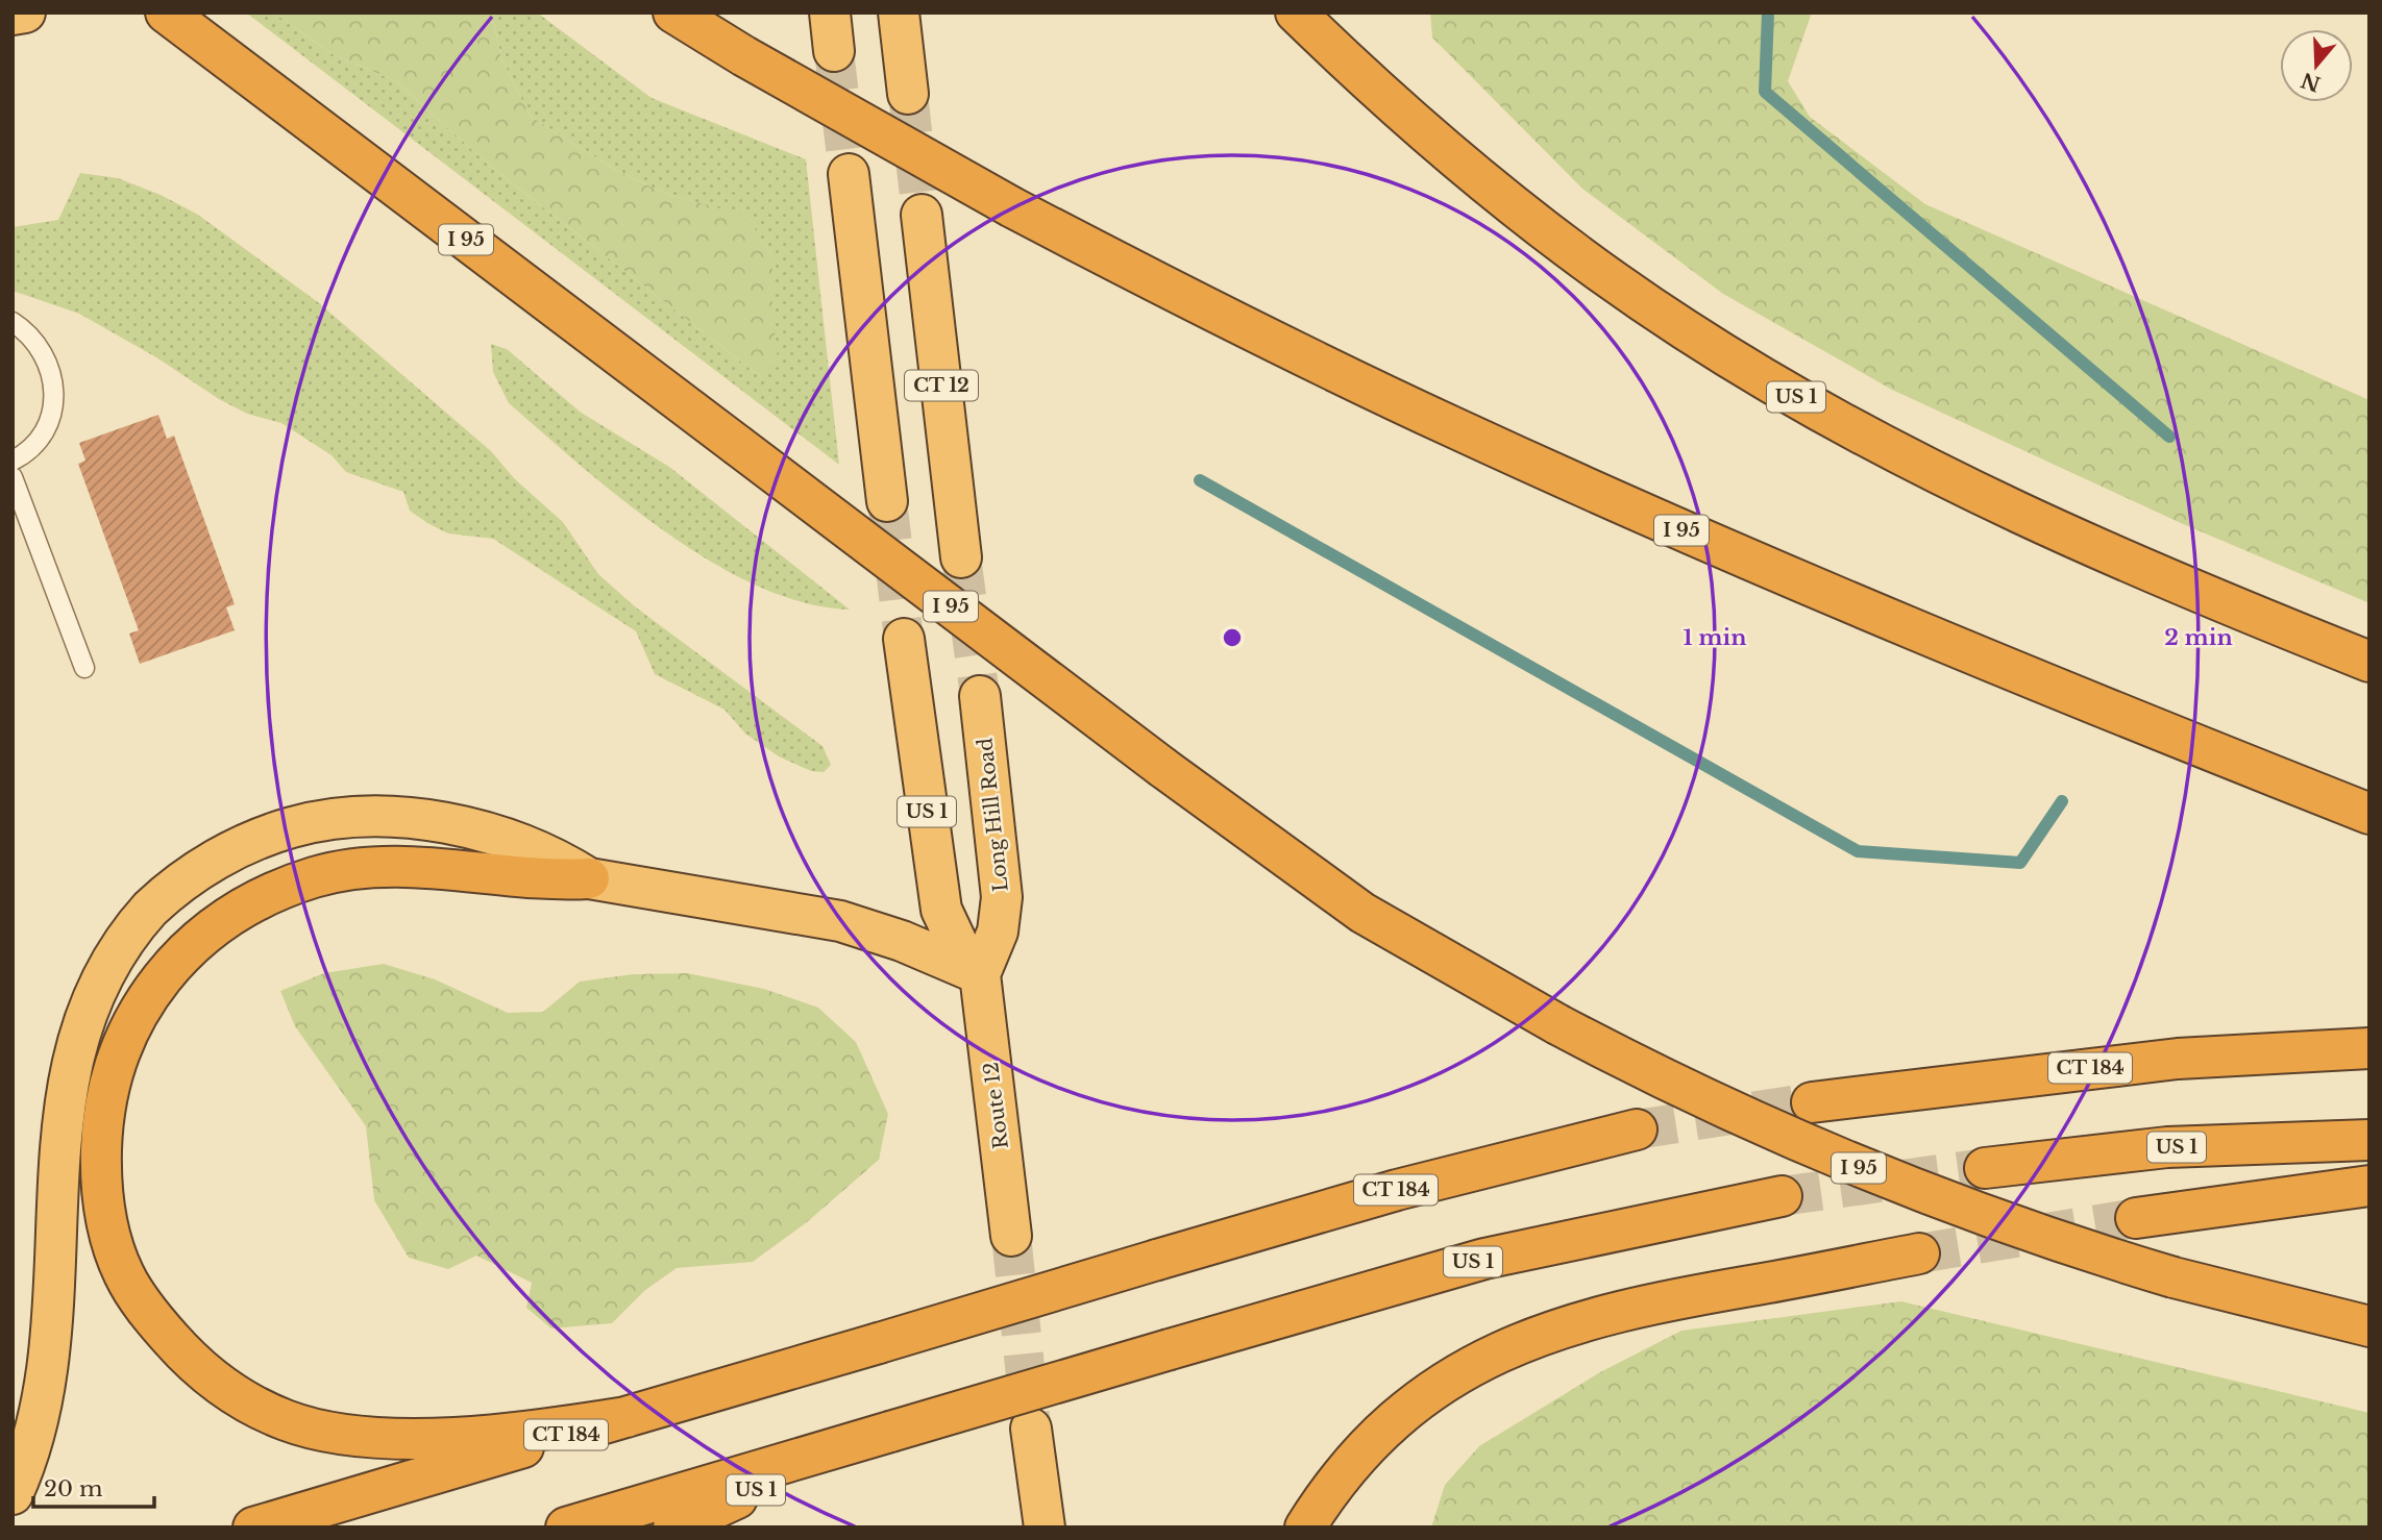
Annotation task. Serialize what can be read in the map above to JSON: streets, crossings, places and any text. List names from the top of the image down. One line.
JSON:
{"streets":{"highway":["I 95","CT 12","US 1","Long Hill Road","CT 184","Route 12"]},"crossings":[["US 1","Long Hill Road"],["US 1","Route 12"],["Long Hill Road","Route 12"]],"scale_bar":"20 m","north":"bottom","rings":["1 min","2 min"]}
